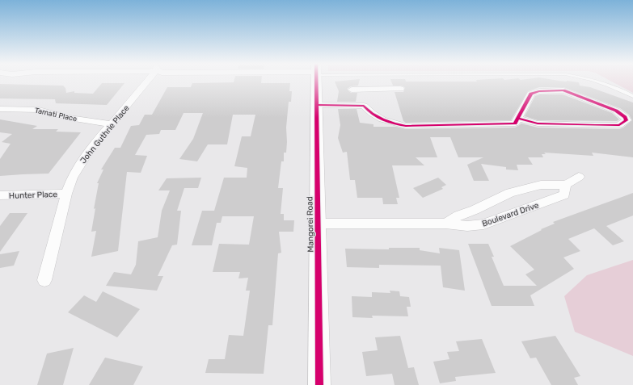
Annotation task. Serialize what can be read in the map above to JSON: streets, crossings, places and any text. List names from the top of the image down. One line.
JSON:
{"streets":{"street":["Tamati Place","John Guthrie Place","Hunter Place","Boulevard Drive","Mangorei Road"]},"crossings":[["Tamati Place","John Guthrie Place"],["John Guthrie Place","Hunter Place"],["Boulevard Drive","Mangorei Road"]]}
